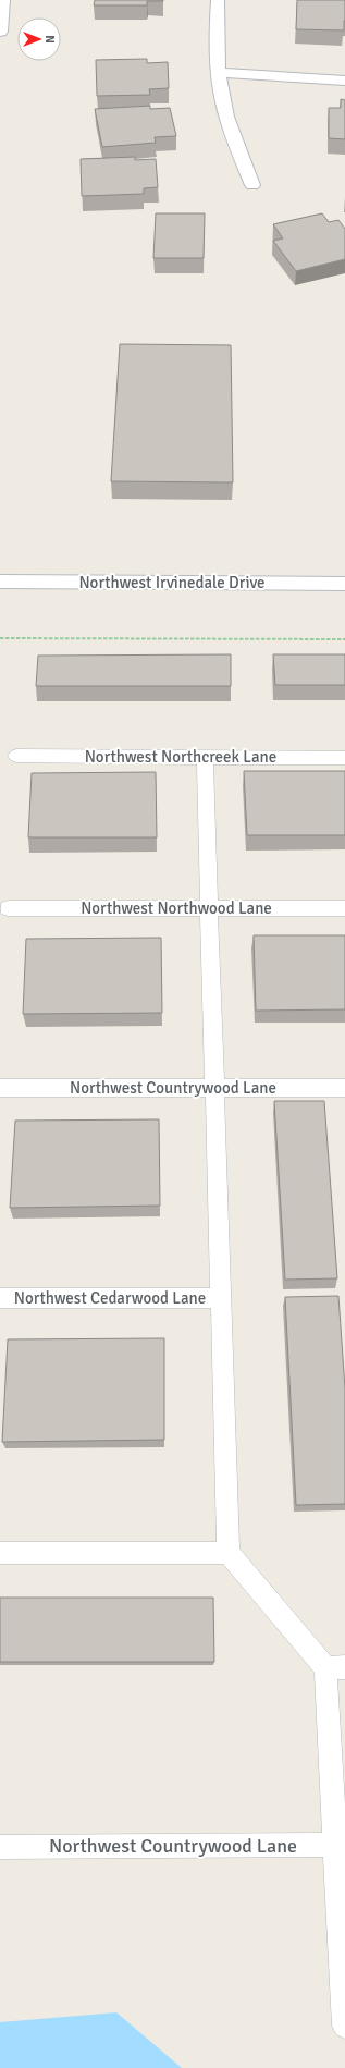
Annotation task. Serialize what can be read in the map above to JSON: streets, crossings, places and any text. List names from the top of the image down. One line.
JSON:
{"streets":{"street":["Northwest Irvinedale Drive"],"lane":["Northwest Northcreek Lane","Northwest Northwood Lane","Northwest Countrywood Lane","Northwest Cedarwood Lane"]},"north":"right"}
